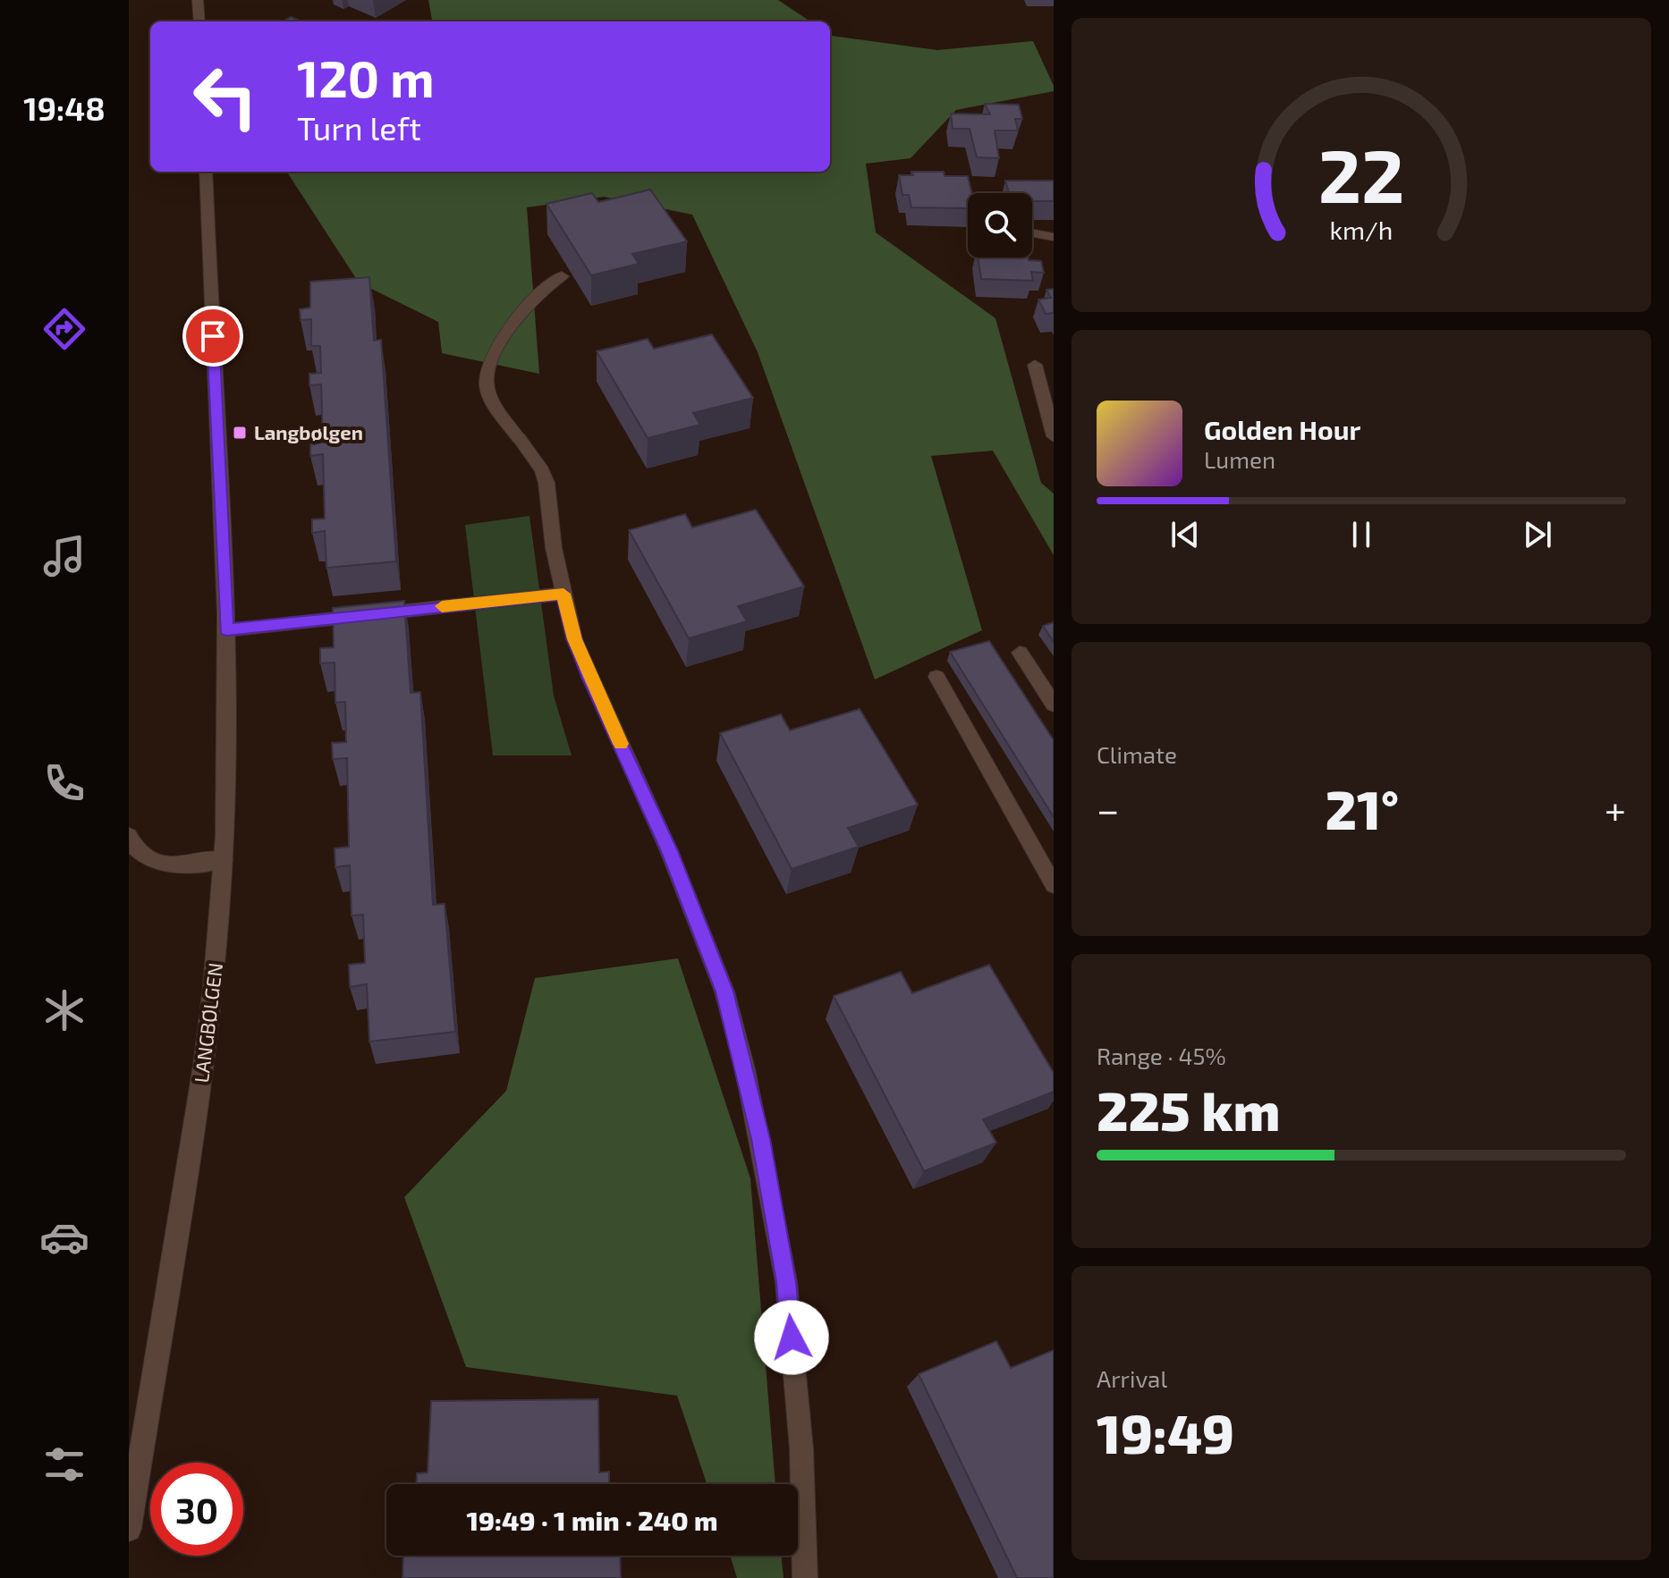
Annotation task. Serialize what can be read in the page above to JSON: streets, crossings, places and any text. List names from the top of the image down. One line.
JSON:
{"streets":{"street":["LANGBØLGEN"]},"places":{"transit":["Langbølgen"]},"page":{"tabs":"19:48","turn":["120 m","Turn left"],"song":["Golden Hour","Lumen"],"tile":["Climate",["Range · 45%","225 km"],["Arrival","19:49"]],"heat":["−","21°","+"],"limit":"30","trip":"19:49 · 1 min · 240 m","gauge":["22","km/h"]}}
